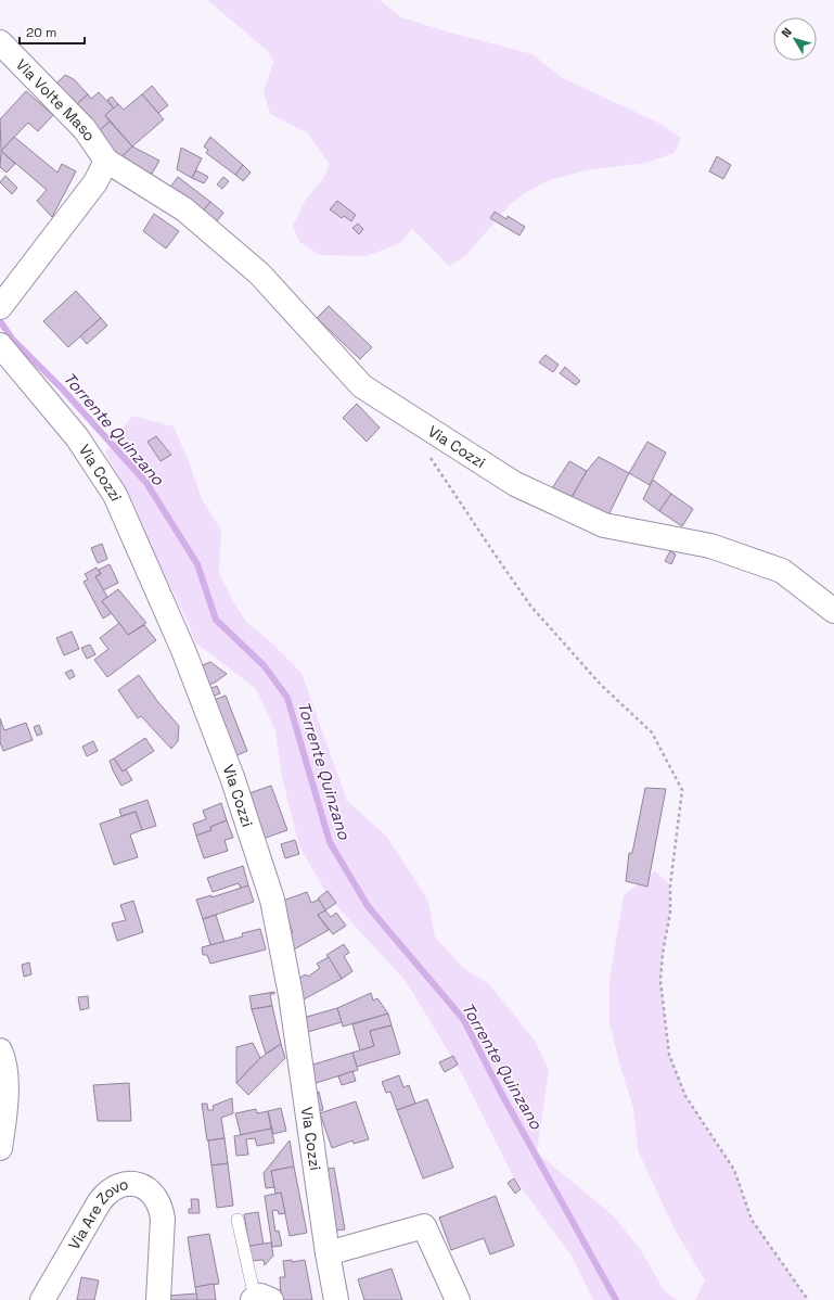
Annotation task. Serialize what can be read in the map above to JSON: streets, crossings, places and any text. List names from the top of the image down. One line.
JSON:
{"streets":{"street":["Via Volte Maso","Via Cozzi","Via Are Zovo"]},"crossings":[["Via Volte Maso","Via Cozzi"]],"water":["Torrente Quinzano"],"scale_bar":"20 m","north":"top left"}
